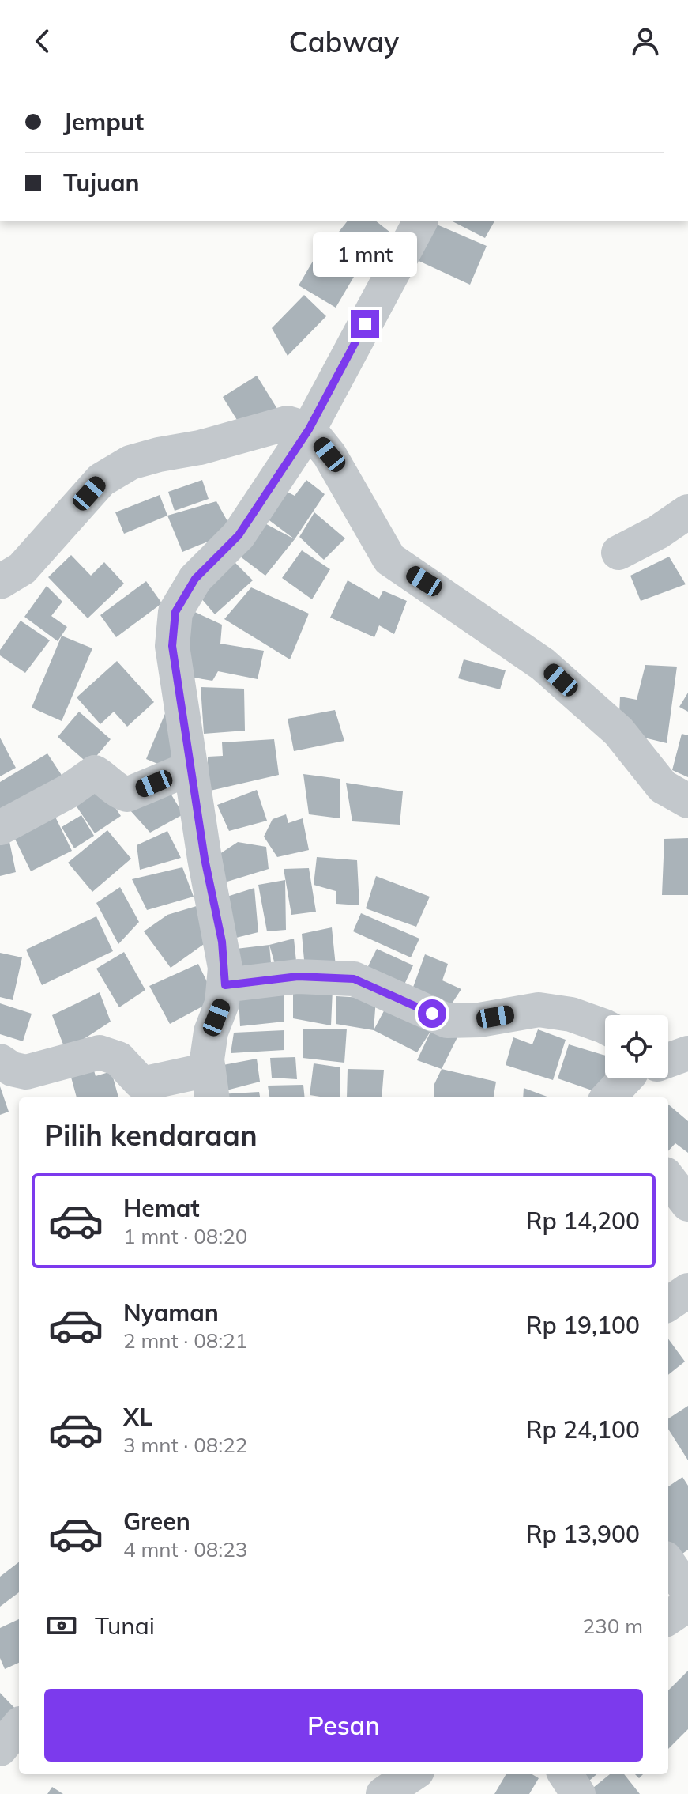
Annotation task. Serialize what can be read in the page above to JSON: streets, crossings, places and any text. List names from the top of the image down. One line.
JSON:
{"page":{"header":"Cabway","banner":["Jemput","Tujuan"],"bubble":"1 mnt","heading":"Pilih kendaraan","list":[{"name":"Hemat","note":"1 mnt · 08:20","value":"Rp 14,200"},{"name":"Nyaman","note":"2 mnt · 08:21","value":"Rp 19,100"},{"name":"XL","note":"3 mnt · 08:22","value":"Rp 24,100"},{"name":"Green","note":"4 mnt · 08:23","value":"Rp 13,900"}],"pay":["Tunai","230 m"],"buttons":"Pesan"}}
